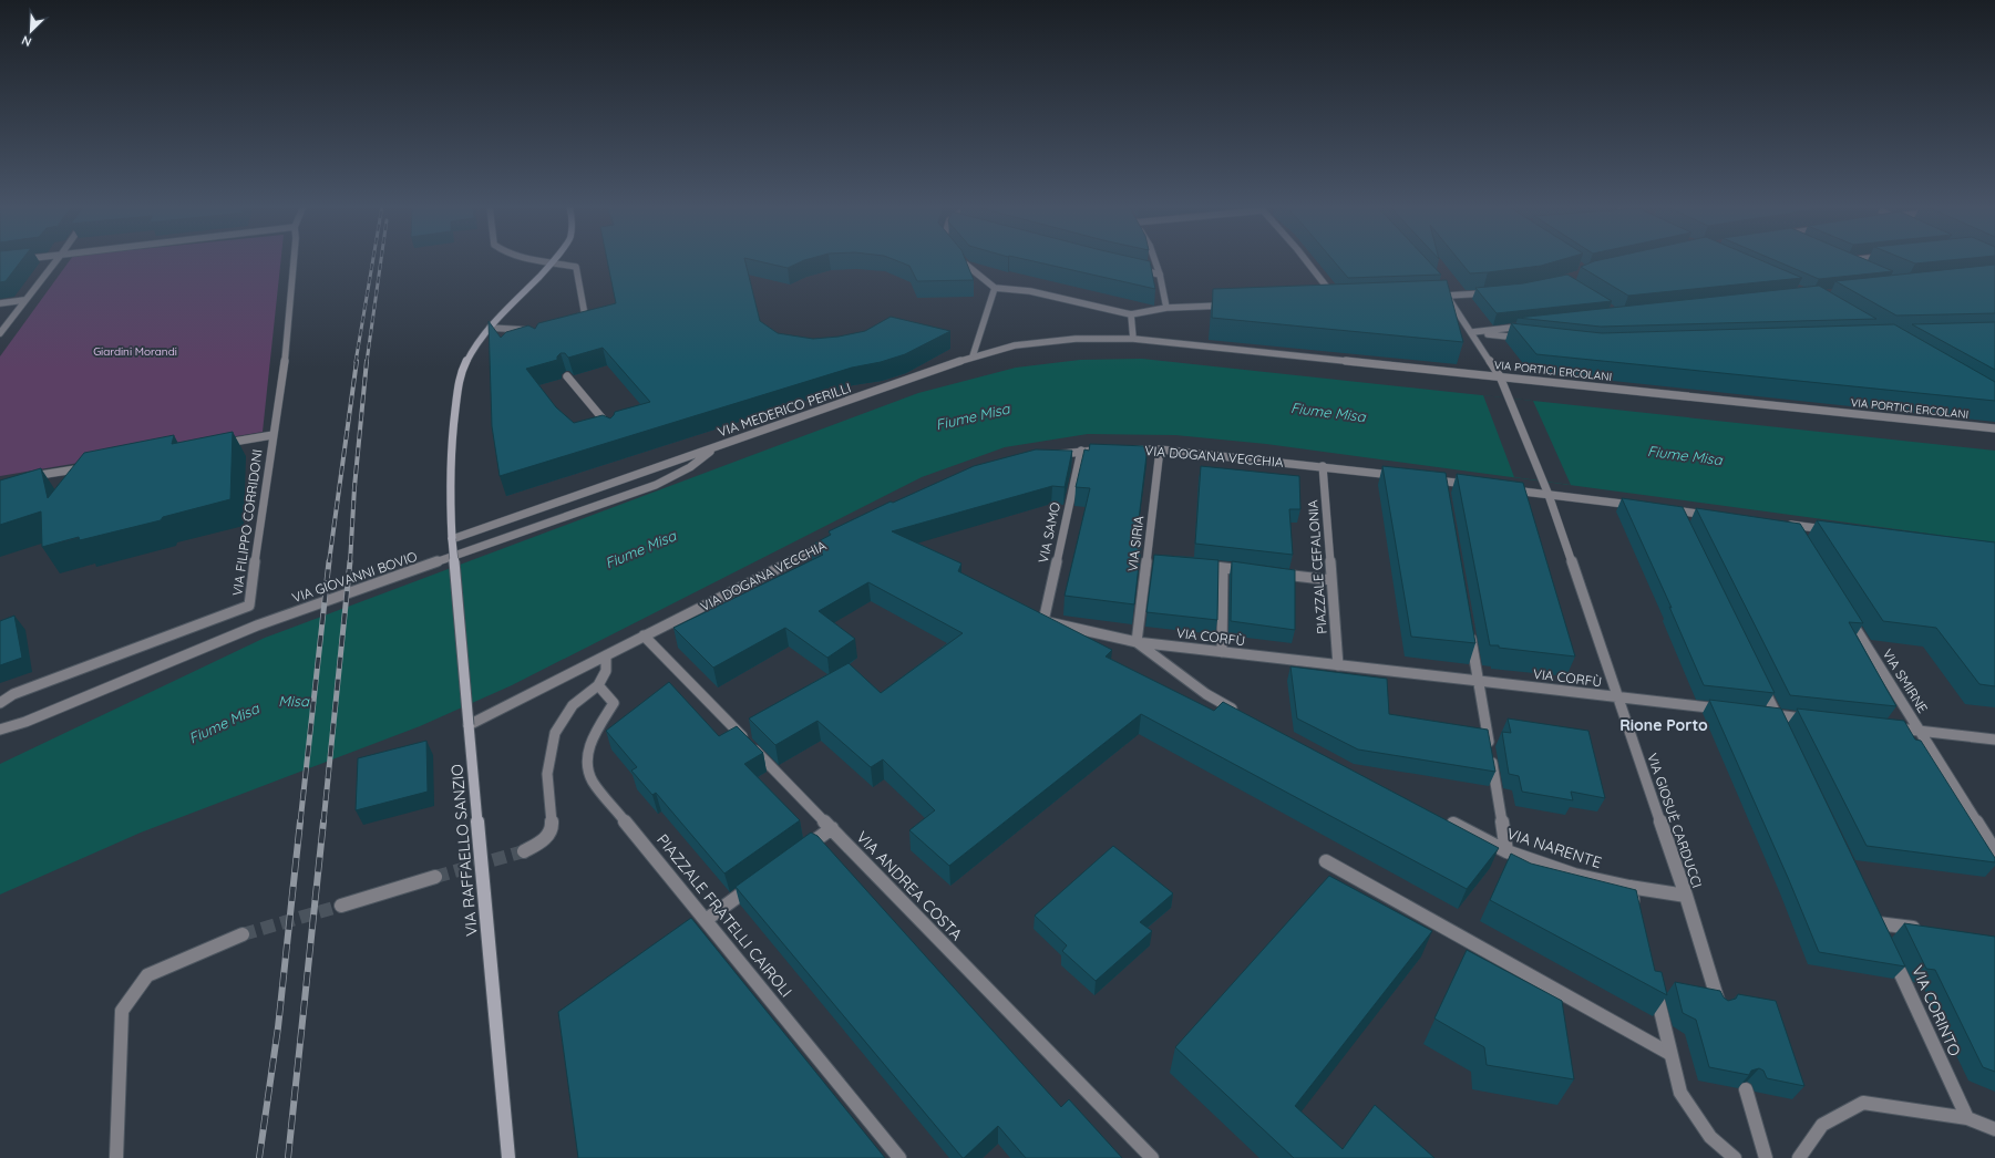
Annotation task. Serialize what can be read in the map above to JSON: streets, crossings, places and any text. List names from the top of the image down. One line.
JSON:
{"streets":{"main road":["VIA RAFFAELLO SANZIO"],"street":["VIA PORTICI ERCOLANI","VIA MEDERICO PERILLI","VIA DOGANA VECCHIA","VIA FILIPPO CORRIDONI","VIA SAMO","VIA SIRIA","PIAZZALE CEFALONIA","VIA GIOVANNI BOVIO","VIA CORFÙ","VIA SMIRNE","VIA GIOSUÈ CARDUCCI","VIA NARENTE","VIA ANDREA COSTA","PIAZZALE FRATELLI CAIROLI","VIA CORINTO"]},"crossings":[["VIA PORTICI ERCOLANI","VIA MEDERICO PERILLI"],["VIA PORTICI ERCOLANI","VIA GIOSUÈ CARDUCCI"],["VIA MEDERICO PERILLI","VIA GIOVANNI BOVIO"],["VIA MEDERICO PERILLI","VIA RAFFAELLO SANZIO"],["VIA DOGANA VECCHIA","VIA SIRIA"],["VIA DOGANA VECCHIA","PIAZZALE CEFALONIA"],["VIA DOGANA VECCHIA","VIA RAFFAELLO SANZIO"],["VIA DOGANA VECCHIA","VIA ANDREA COSTA"],["VIA SAMO","VIA SIRIA"],["VIA SAMO","VIA CORFÙ"],["VIA SIRIA","VIA CORFÙ"],["PIAZZALE CEFALONIA","VIA CORFÙ"],["VIA CORFÙ","VIA GIOSUÈ CARDUCCI"],["VIA GIOSUÈ CARDUCCI","VIA NARENTE"]],"districts":["Rione Porto"],"water":["Fiume Misa","Misa"],"parks":["Giardini Morandi"],"north":"bottom left"}
